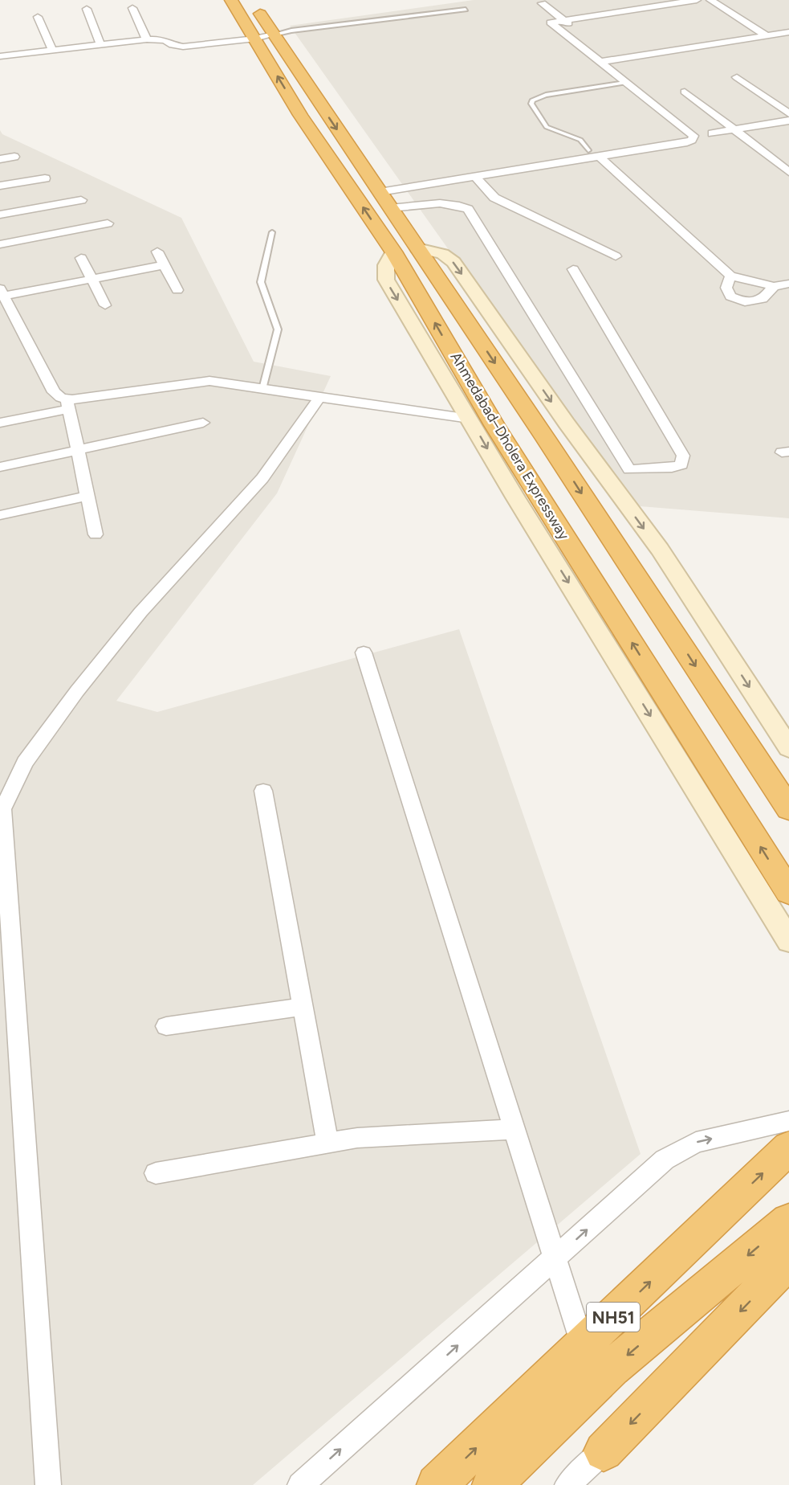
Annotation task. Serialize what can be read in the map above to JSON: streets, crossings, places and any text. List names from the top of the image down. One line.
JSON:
{"streets":{"highway":["Ahmedabad–Dholera Expressway","NH51"]}}
